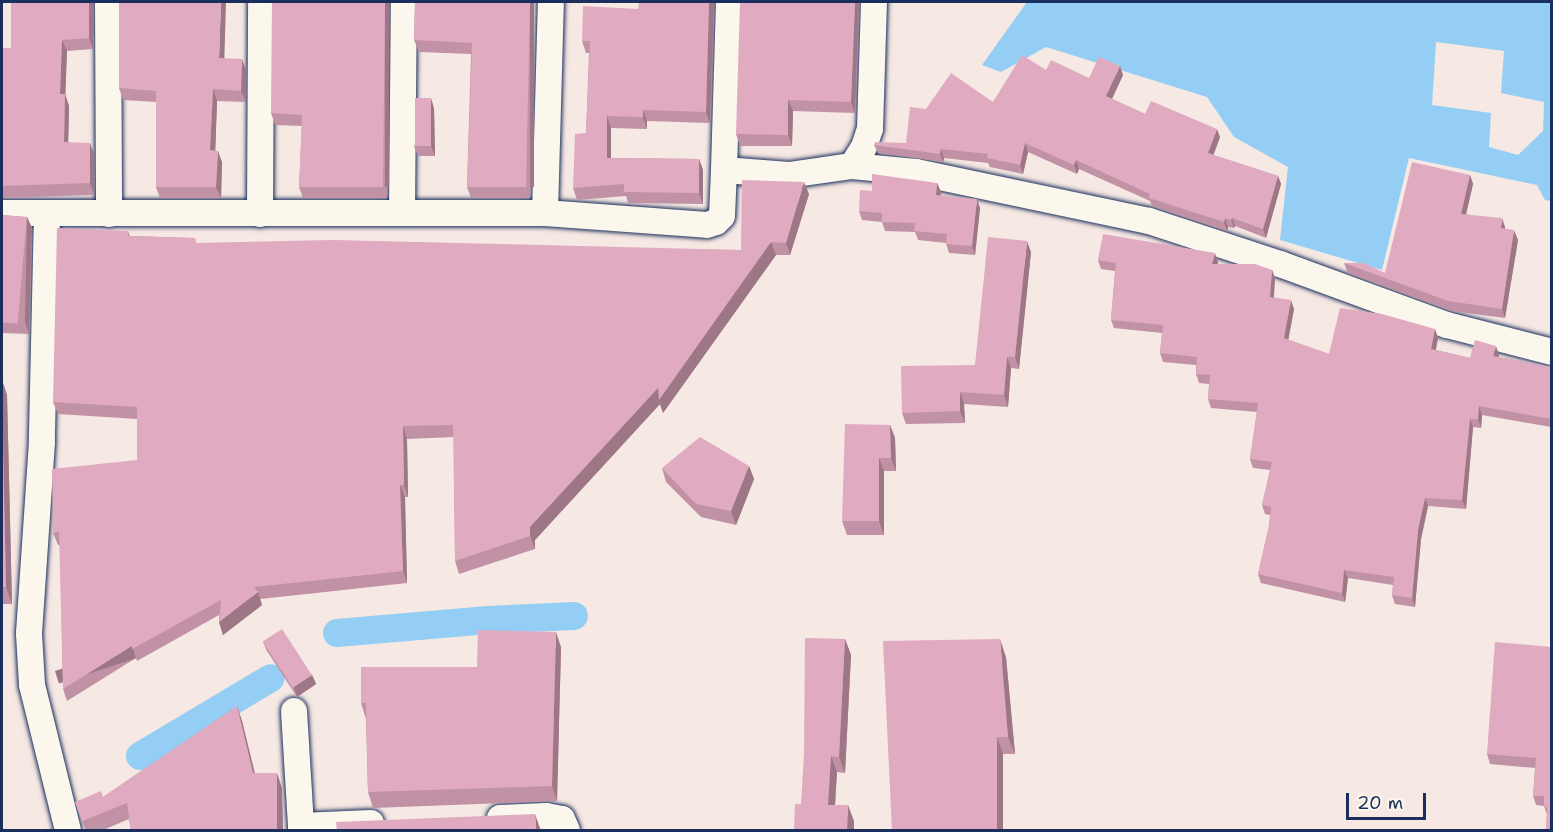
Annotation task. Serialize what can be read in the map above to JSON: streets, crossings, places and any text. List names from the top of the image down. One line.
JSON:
{"scale_bar":"20 m"}
